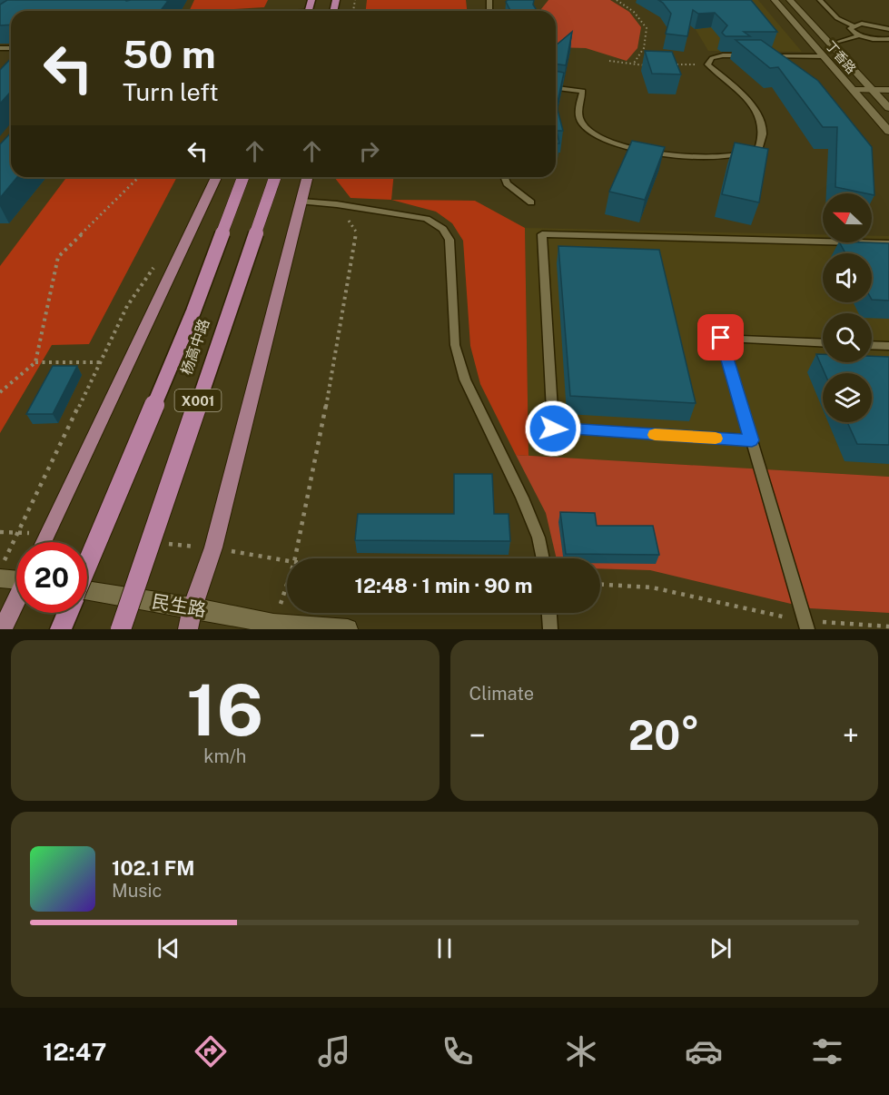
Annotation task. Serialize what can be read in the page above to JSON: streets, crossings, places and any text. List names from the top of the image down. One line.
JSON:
{"streets":{"highway":["杨高中路","X001"],"street":["丁香路","民生路"]},"north":"left","page":{"turn":["50 m","Turn left"],"limit":"20","trip":"12:48 · 1 min · 90 m","tile":[["16","km/h"],"Climate"],"heat":["−","20°","+"],"song":["102.1 FM","Music"],"tabs":"12:47"}}
